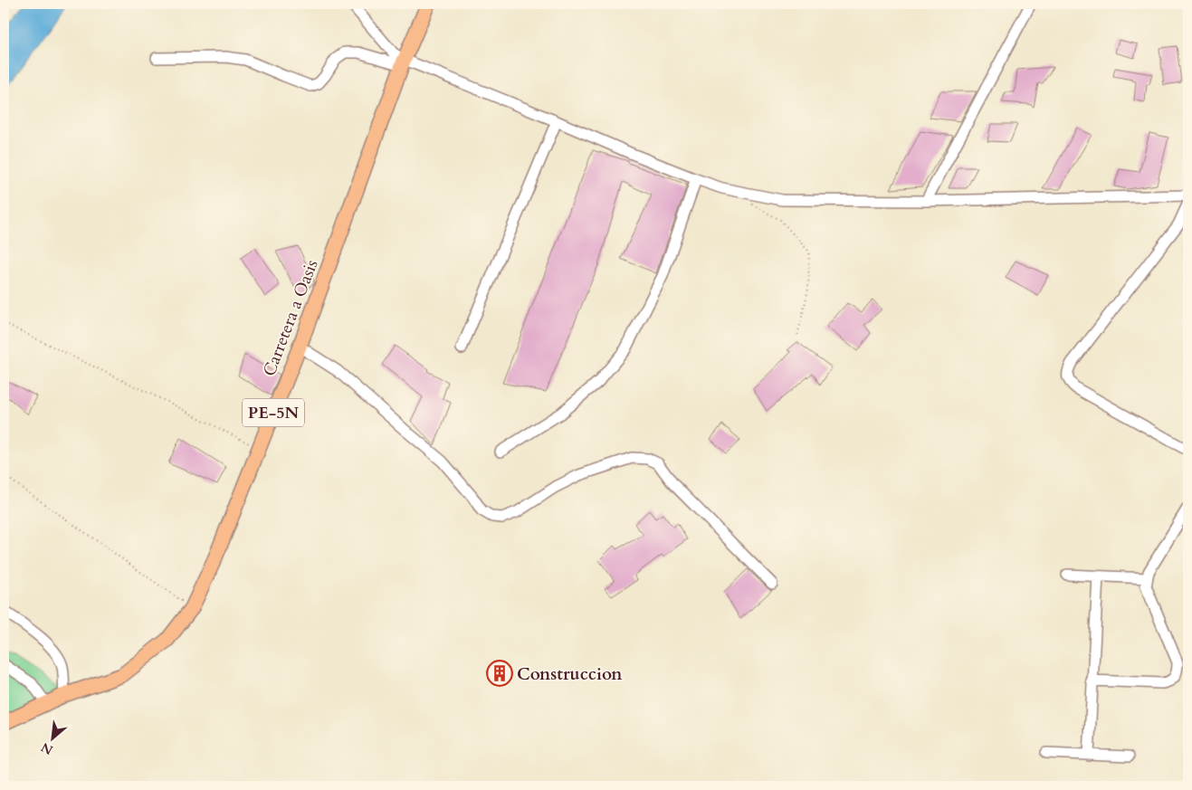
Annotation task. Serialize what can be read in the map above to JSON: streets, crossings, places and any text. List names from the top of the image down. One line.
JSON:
{"streets":{"main road":["Carretera a Oasis","PE-5N"]},"places":{"building":["Construccion"]},"north":"bottom left"}
